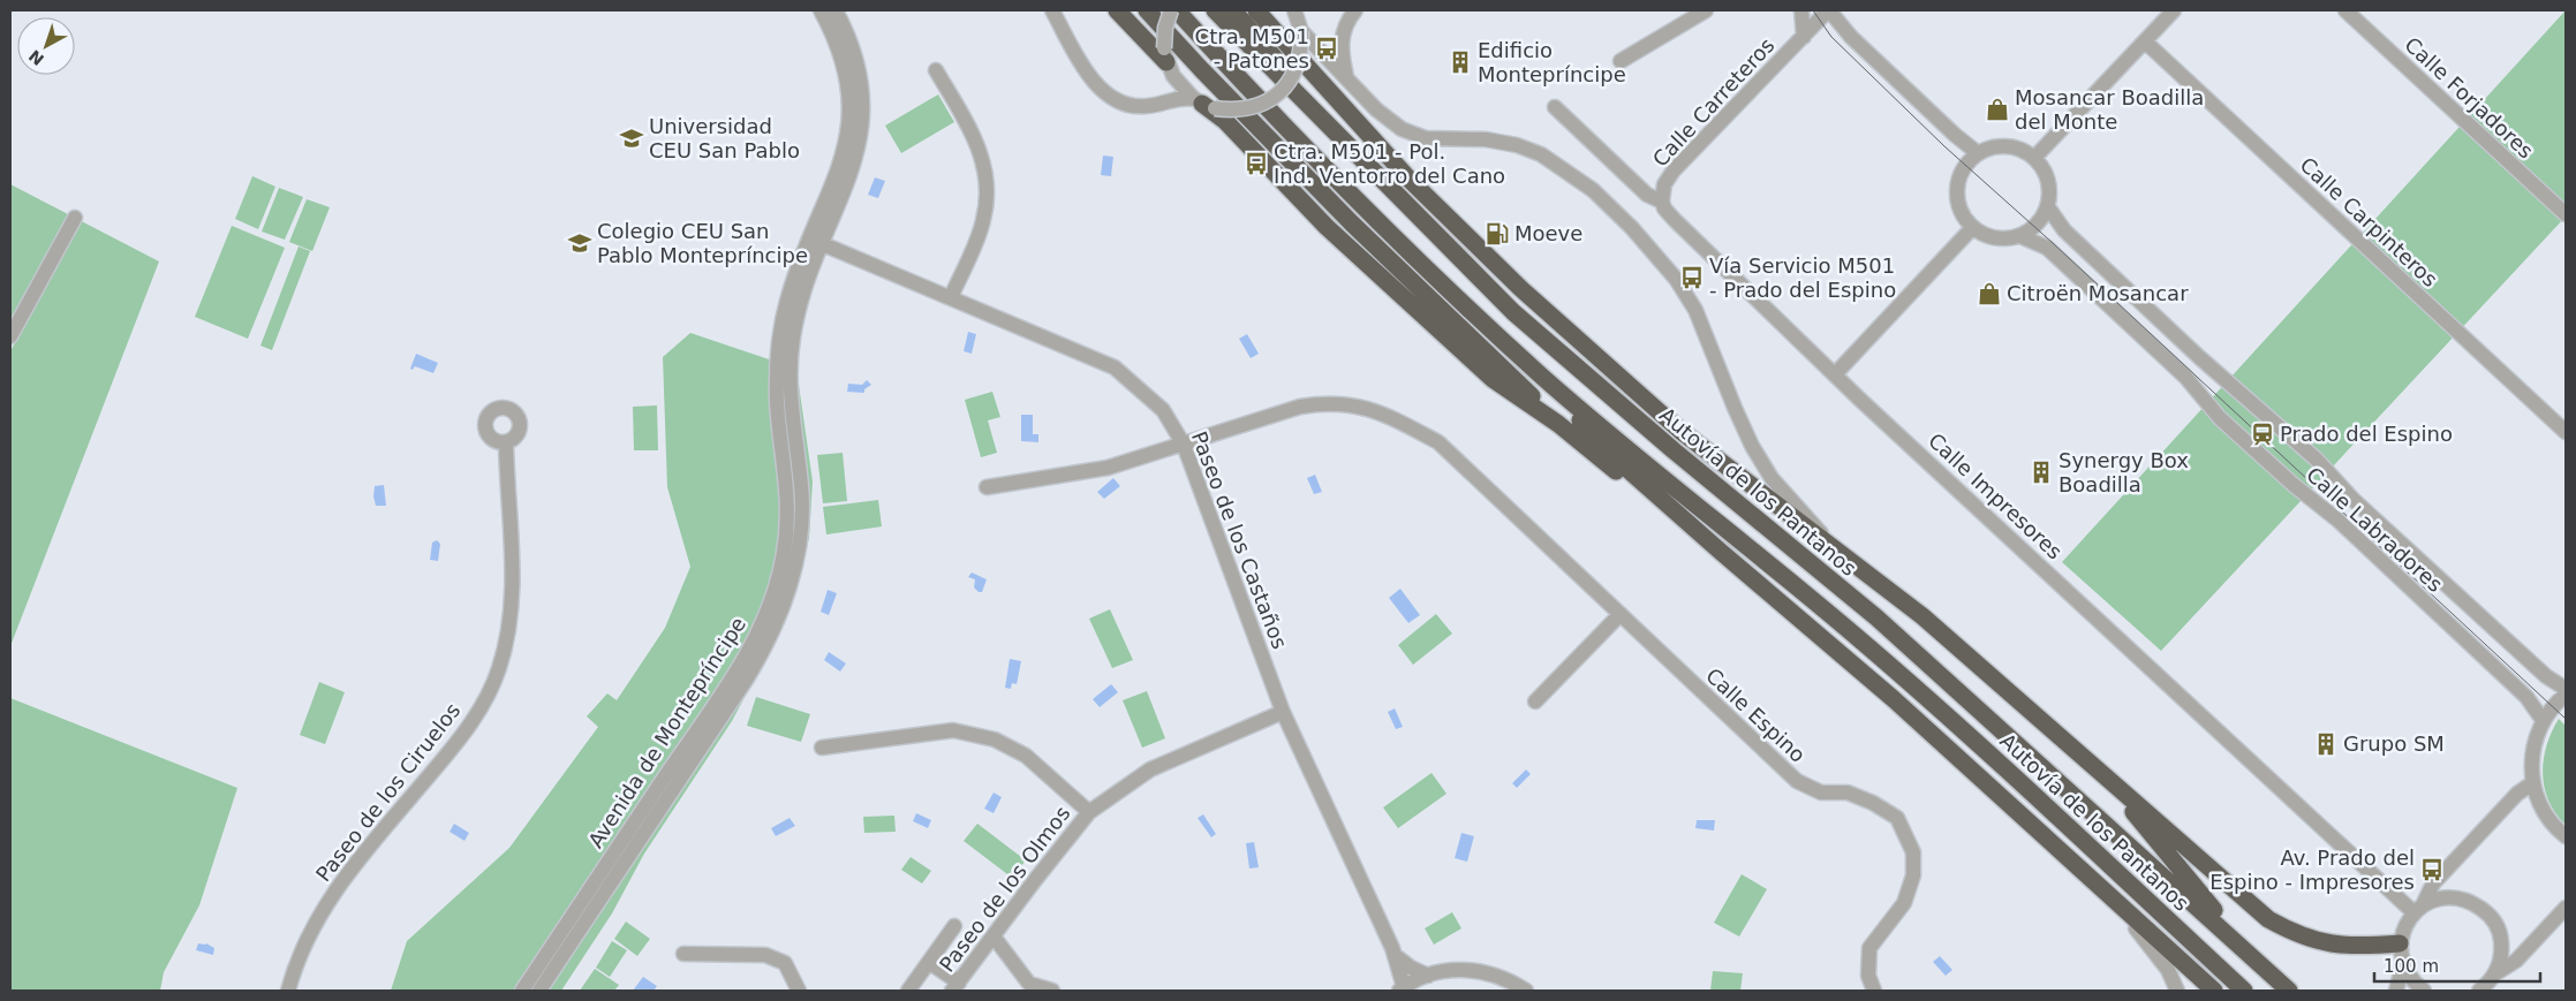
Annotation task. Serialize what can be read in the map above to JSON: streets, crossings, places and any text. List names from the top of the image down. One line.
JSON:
{"streets":{"highway":["Autovía de los Pantanos"],"street":["Calle Forjadores","Calle Carreteros","Calle Carpinteros","Calle Impresores","Calle Labradores","Paseo de los Castaños","Calle Espino","Avenida de Montepríncipe","Paseo de los Ciruelos","Paseo de los Olmos"]},"crossings":[["Calle Carreteros","Calle Impresores"],["Paseo de los Castaños","Calle Espino"],["Paseo de los Castaños","Avenida de Montepríncipe"],["Paseo de los Castaños","Paseo de los Olmos"]],"places":{"bus stop":["Ctra. M501 - Patones","Ctra. M501 - Pol. Ind. Ventorro del Cano","Vía Servicio M501 - Prado del Espino","Av. Prado del Espino - Impresores"],"building":["Edificio Montepríncipe","Synergy Box Boadilla","Grupo SM"],"shop":["Mosancar Boadilla del Monte","Citroën Mosancar"],"school or university":["Universidad CEU San Pablo","Colegio CEU San Pablo Montepríncipe"],"fuel station":["Moeve"],"station":["Prado del Espino"]},"scale_bar":"100 m","north":"bottom left"}
